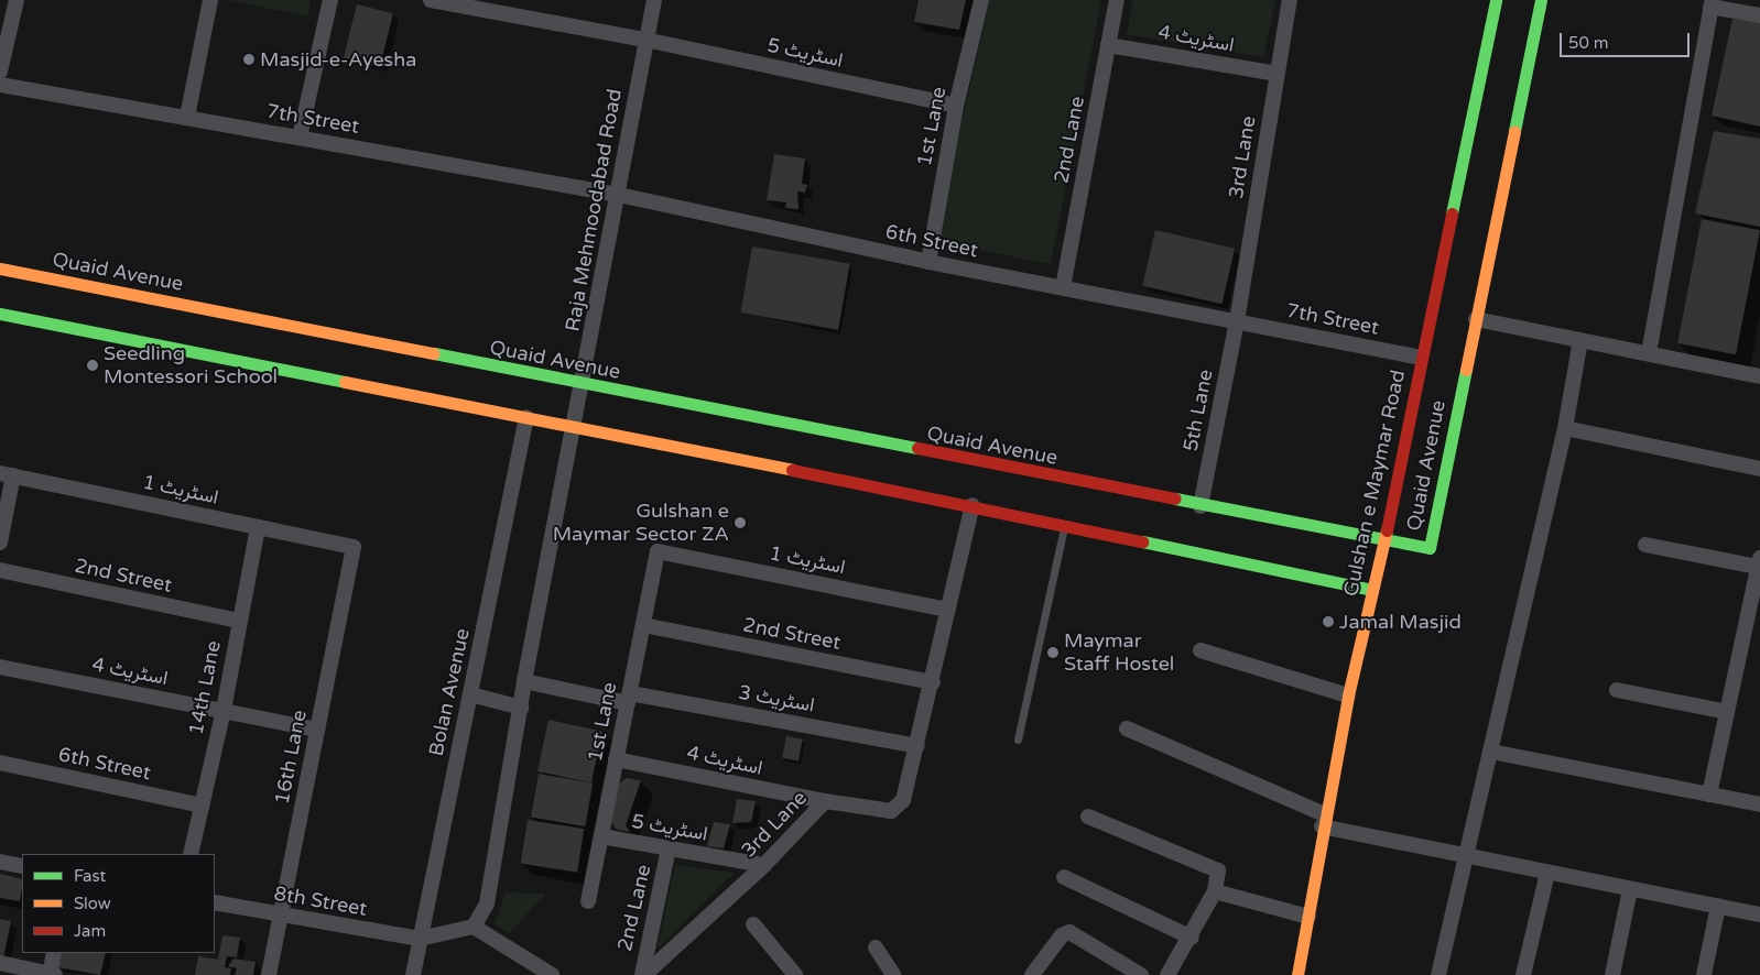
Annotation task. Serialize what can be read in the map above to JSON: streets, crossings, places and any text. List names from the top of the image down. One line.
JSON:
{"streets":{"main road":["Quaid Avenue","Gulshan e Maymar Road"],"street":["اسٹریٹ 4","اسٹریٹ 5","7th Street","1st Lane","2nd Lane","3rd Lane","Raja Mehmoodabad Road","6th Street","5th Lane","اسٹریٹ 1","2nd Street","14th Lane","Bolan Avenue","اسٹریٹ 3","16th Lane","8th Street"]},"crossings":[["اسٹریٹ 4","1st Lane"],["اسٹریٹ 4","2nd Lane"],["اسٹریٹ 4","3rd Lane"],["اسٹریٹ 4","14th Lane"],["اسٹریٹ 4","16th Lane"],["اسٹریٹ 5","1st Lane"],["اسٹریٹ 5","2nd Lane"],["اسٹریٹ 5","3rd Lane"],["اسٹریٹ 5","Raja Mehmoodabad Road"],["7th Street","3rd Lane"],["7th Street","Raja Mehmoodabad Road"],["7th Street","6th Street"],["7th Street","5th Lane"],["7th Street","Gulshan e Maymar Road"],["1st Lane","6th Street"],["1st Lane","اسٹریٹ 1"],["1st Lane","2nd Street"],["1st Lane","اسٹریٹ 3"],["2nd Lane","3rd Lane"],["2nd Lane","6th Street"],["3rd Lane","6th Street"],["3rd Lane","5th Lane"],["3rd Lane","اسٹریٹ 1"],["3rd Lane","2nd Street"],["3rd Lane","اسٹریٹ 3"],["Raja Mehmoodabad Road","6th Street"],["Raja Mehmoodabad Road","Quaid Avenue"],["6th Street","5th Lane"],["6th Street","14th Lane"],["Quaid Avenue","5th Lane"],["Quaid Avenue","Gulshan e Maymar Road"],["اسٹریٹ 1","14th Lane"],["اسٹریٹ 1","16th Lane"],["2nd Street","14th Lane"],["Bolan Avenue","8th Street"],["16th Lane","8th Street"]],"places":["Masjid-e-Ayesha","Seedling Montessori School","Gulshan e Maymar Sector ZA","Jamal Masjid","Maymar Staff Hostel"],"legend":["Fast","Slow","Jam"],"scale_bar":"50 m"}
